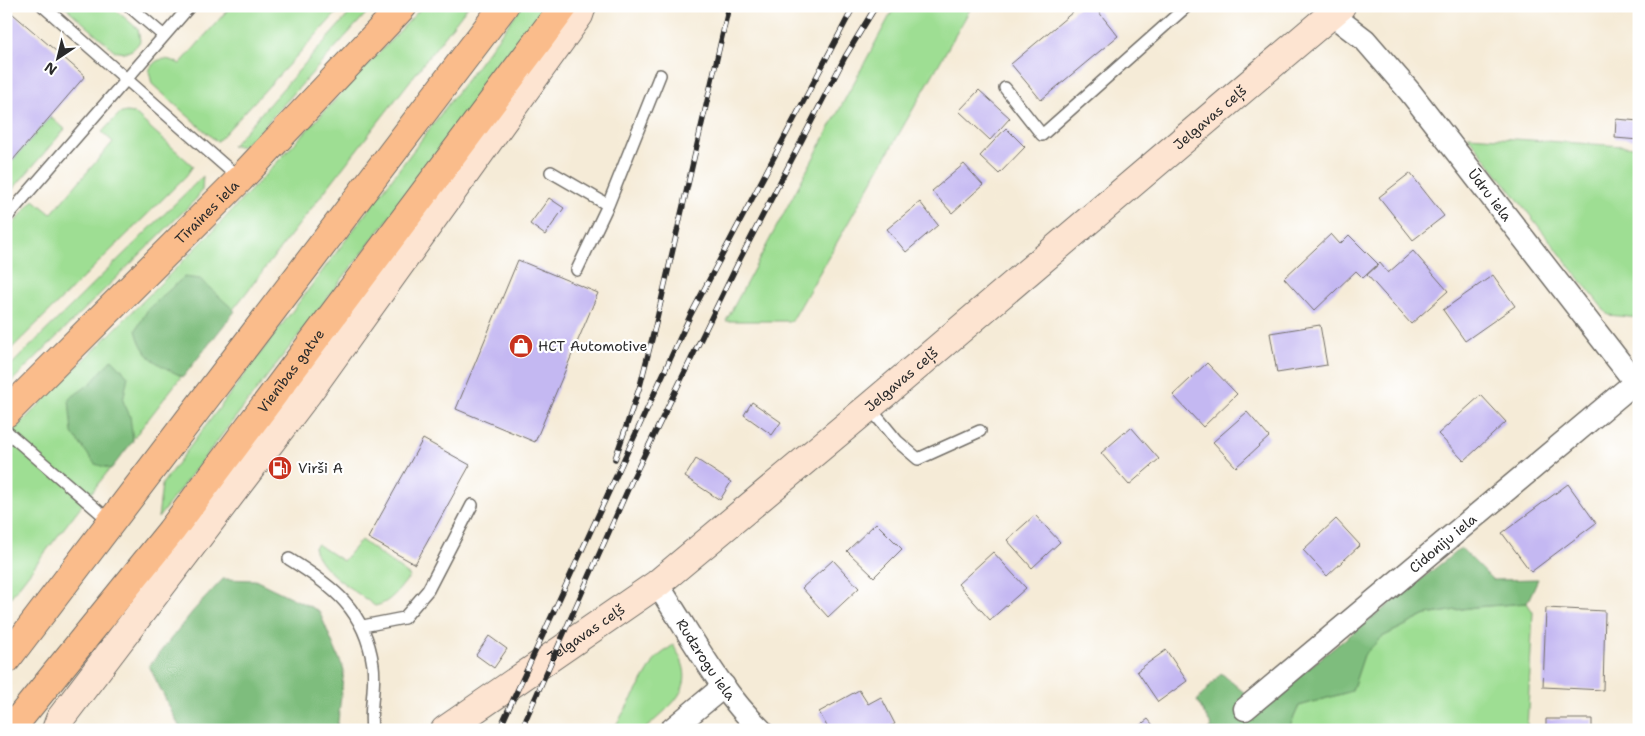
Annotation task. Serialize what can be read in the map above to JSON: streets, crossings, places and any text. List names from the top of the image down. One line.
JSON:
{"streets":{"highway":["Tīraines iela","Vienības gatve"],"main road":["Jelgavas ceļš"],"street":["Ūdru iela","Cidoniju iela","Rudzrogu iela"]},"crossings":[["Jelgavas ceļš","Ūdru iela"],["Jelgavas ceļš","Rudzrogu iela"],["Ūdru iela","Cidoniju iela"]],"places":{"shop":["HCT Automotive"],"fuel station":["Virši A"]},"north":"bottom left"}
